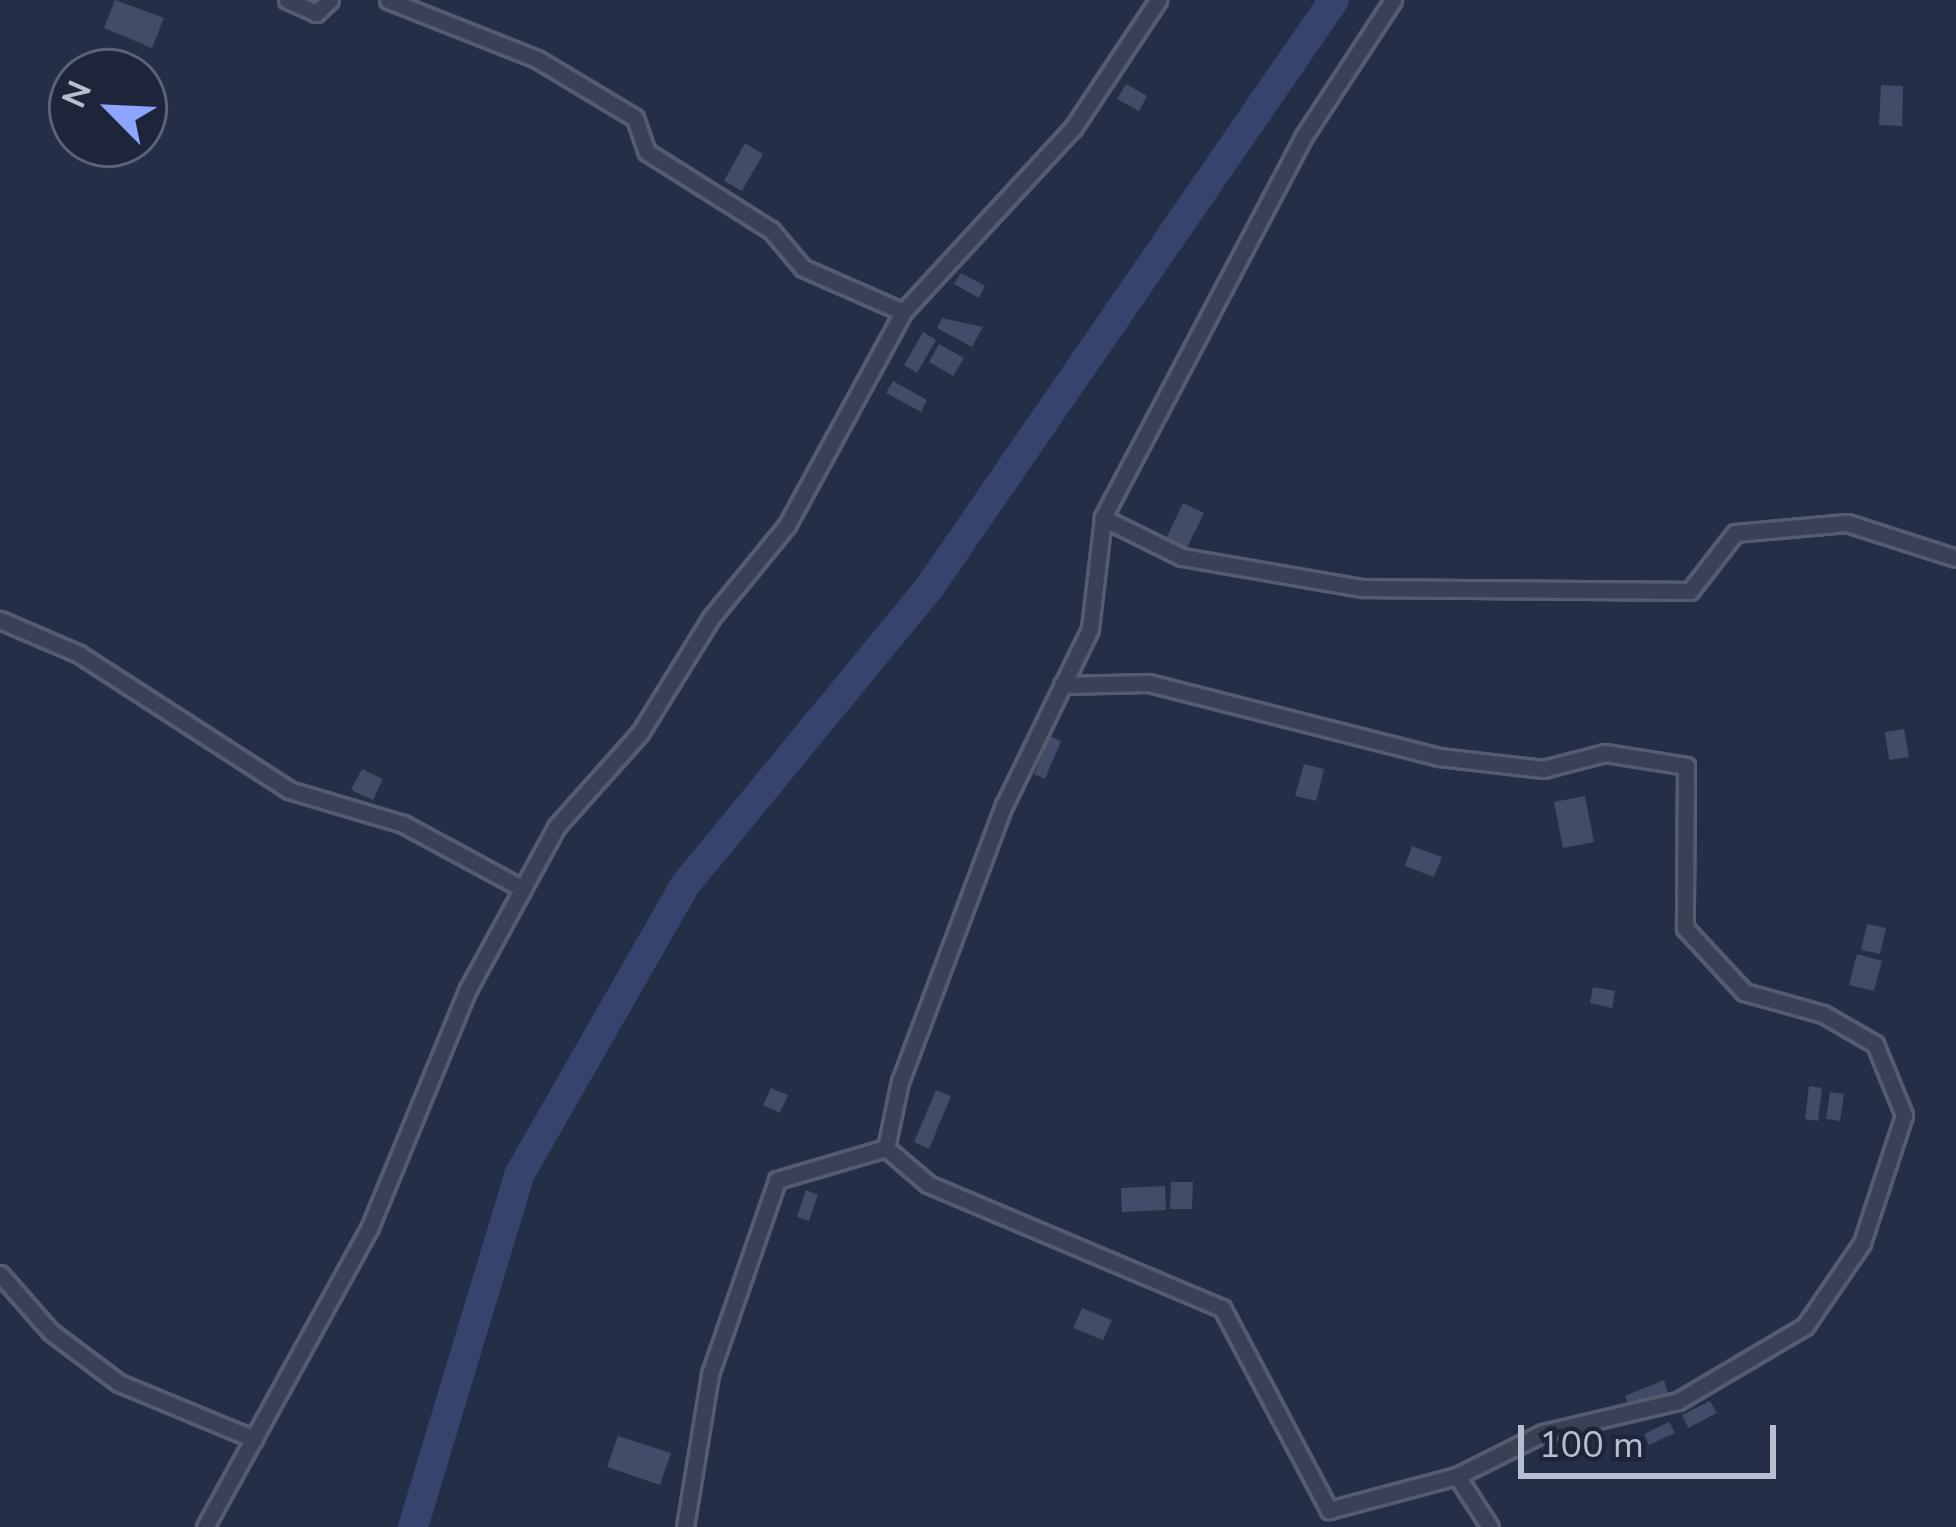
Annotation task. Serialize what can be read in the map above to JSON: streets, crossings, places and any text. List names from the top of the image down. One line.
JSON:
{"scale_bar":"100 m","north":"top left"}
